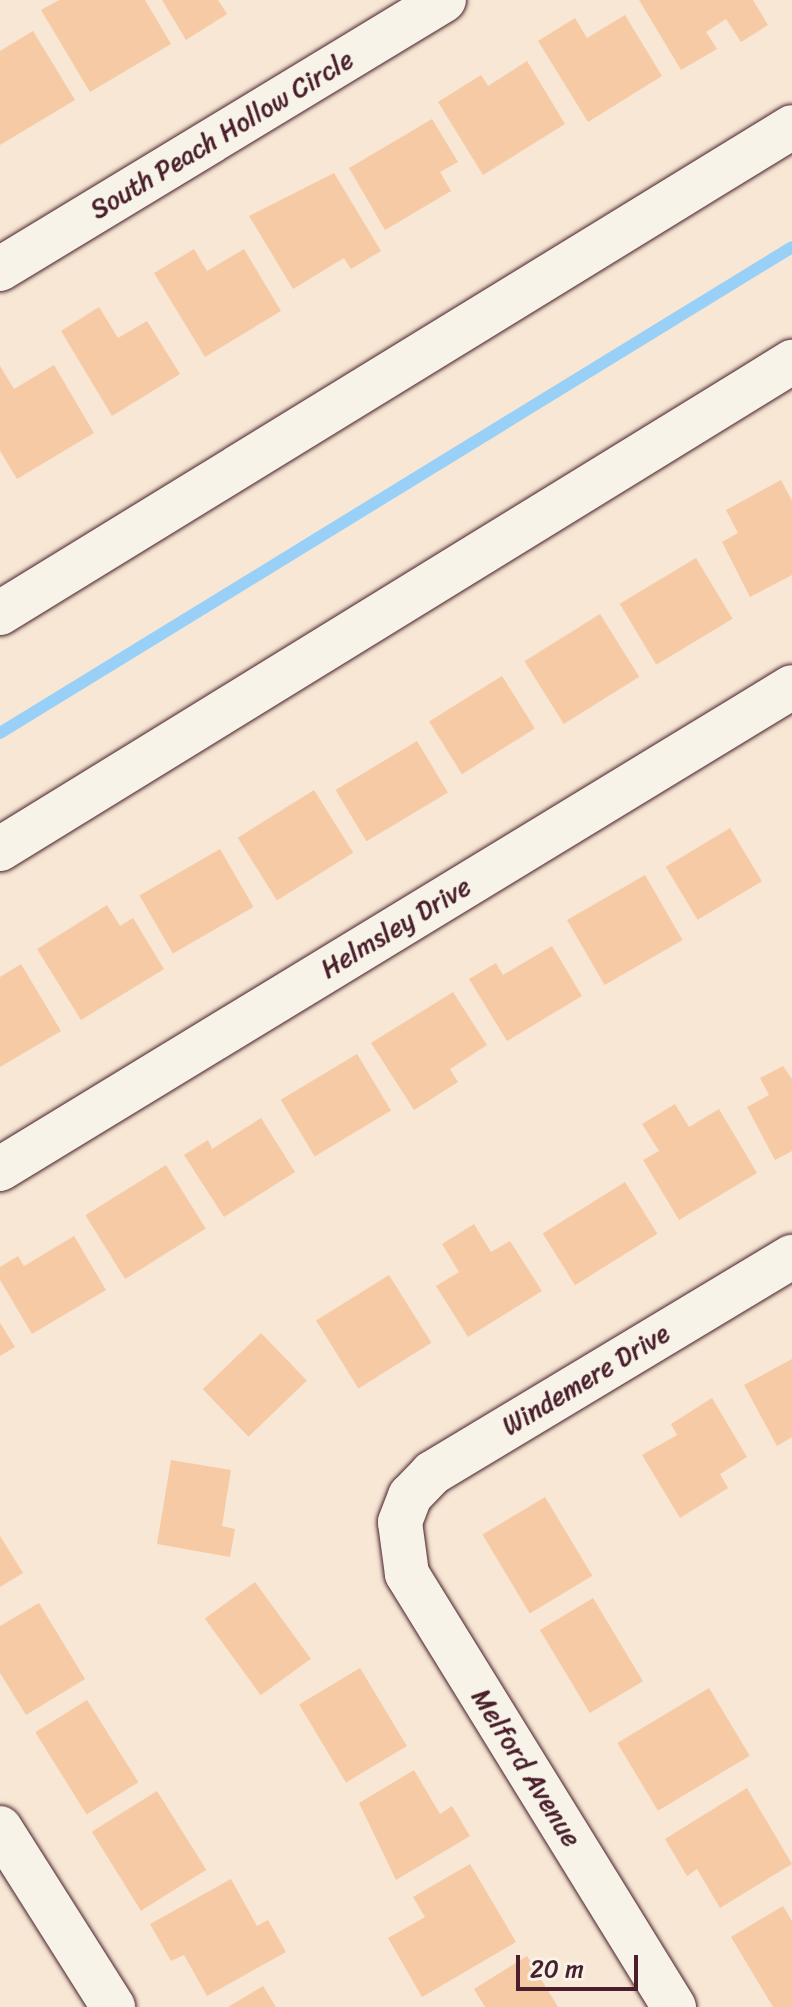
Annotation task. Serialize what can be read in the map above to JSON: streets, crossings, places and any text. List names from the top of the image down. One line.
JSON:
{"streets":{"street":["South Peach Hollow Circle","Helmsley Drive","Windemere Drive","Melford Avenue"]},"crossings":[["Windemere Drive","Melford Avenue"]],"scale_bar":"20 m"}
